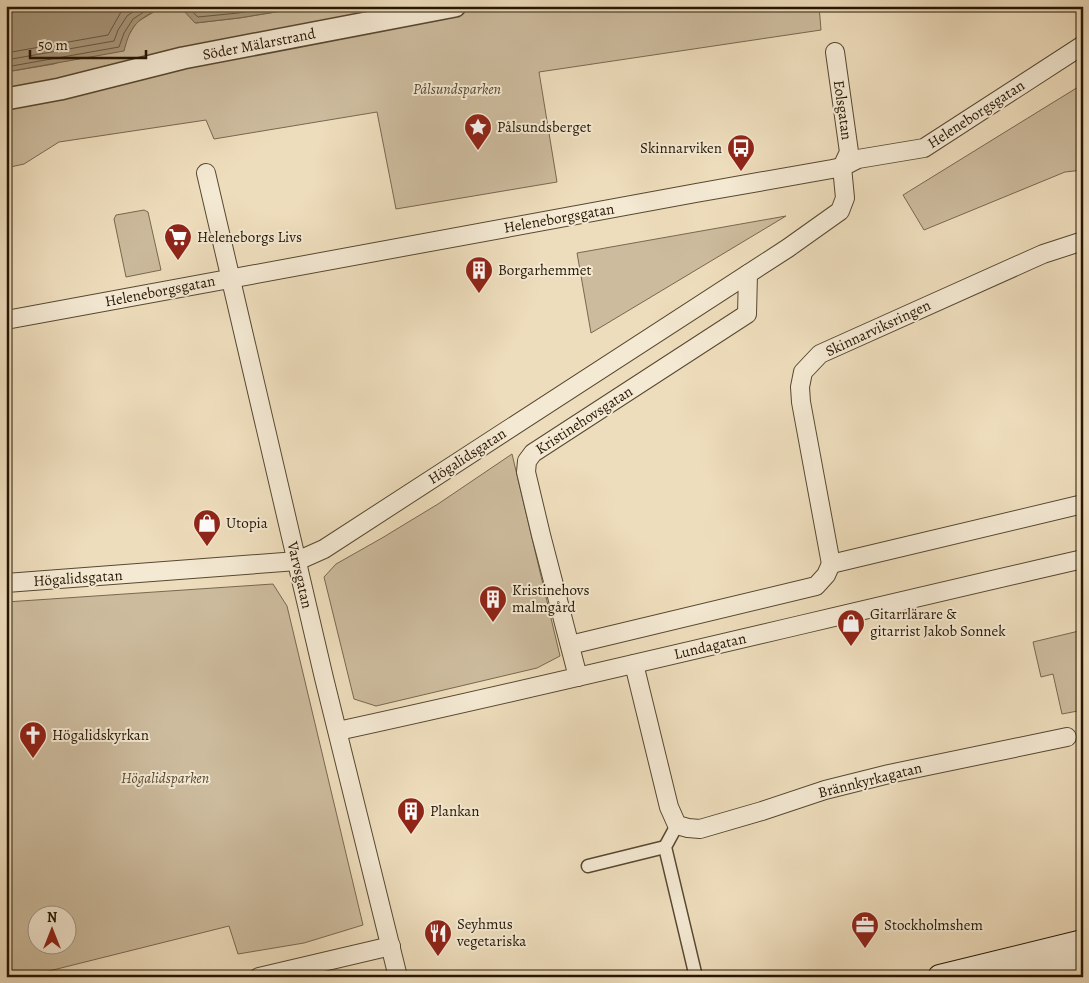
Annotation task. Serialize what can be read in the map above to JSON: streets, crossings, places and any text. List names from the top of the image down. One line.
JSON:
{"streets":{"street":["Söder Mälarstrand","Eolsgatan","Heleneborgsgatan","Skinnarviksringen","Kristinehovsgatan","Högalidsgatan","Varvsgatan","Lundagatan","Brännkyrkagatan"]},"crossings":[["Eolsgatan","Heleneborgsgatan"],["Eolsgatan","Högalidsgatan"],["Heleneborgsgatan","Högalidsgatan"],["Heleneborgsgatan","Varvsgatan"],["Kristinehovsgatan","Högalidsgatan"],["Kristinehovsgatan","Lundagatan"],["Högalidsgatan","Varvsgatan"],["Varvsgatan","Lundagatan"]],"parks":["Pålsundsparken","Högalidsparken"],"places":{"place":["Pålsundsberget"],"bus stop":["Skinnarviken"],"supermarket":["Heleneborgs Livs"],"building":["Borgarhemmet","Kristinehovs malmgård","Plankan"],"shop":["Utopia","Gitarrlärare & gitarrist Jakob Sonnek"],"church":["Högalidskyrkan"],"office":["Stockholmshem"],"restaurant":["Seyhmus vegetariska"]},"scale_bar":"50 m","north":"top"}
